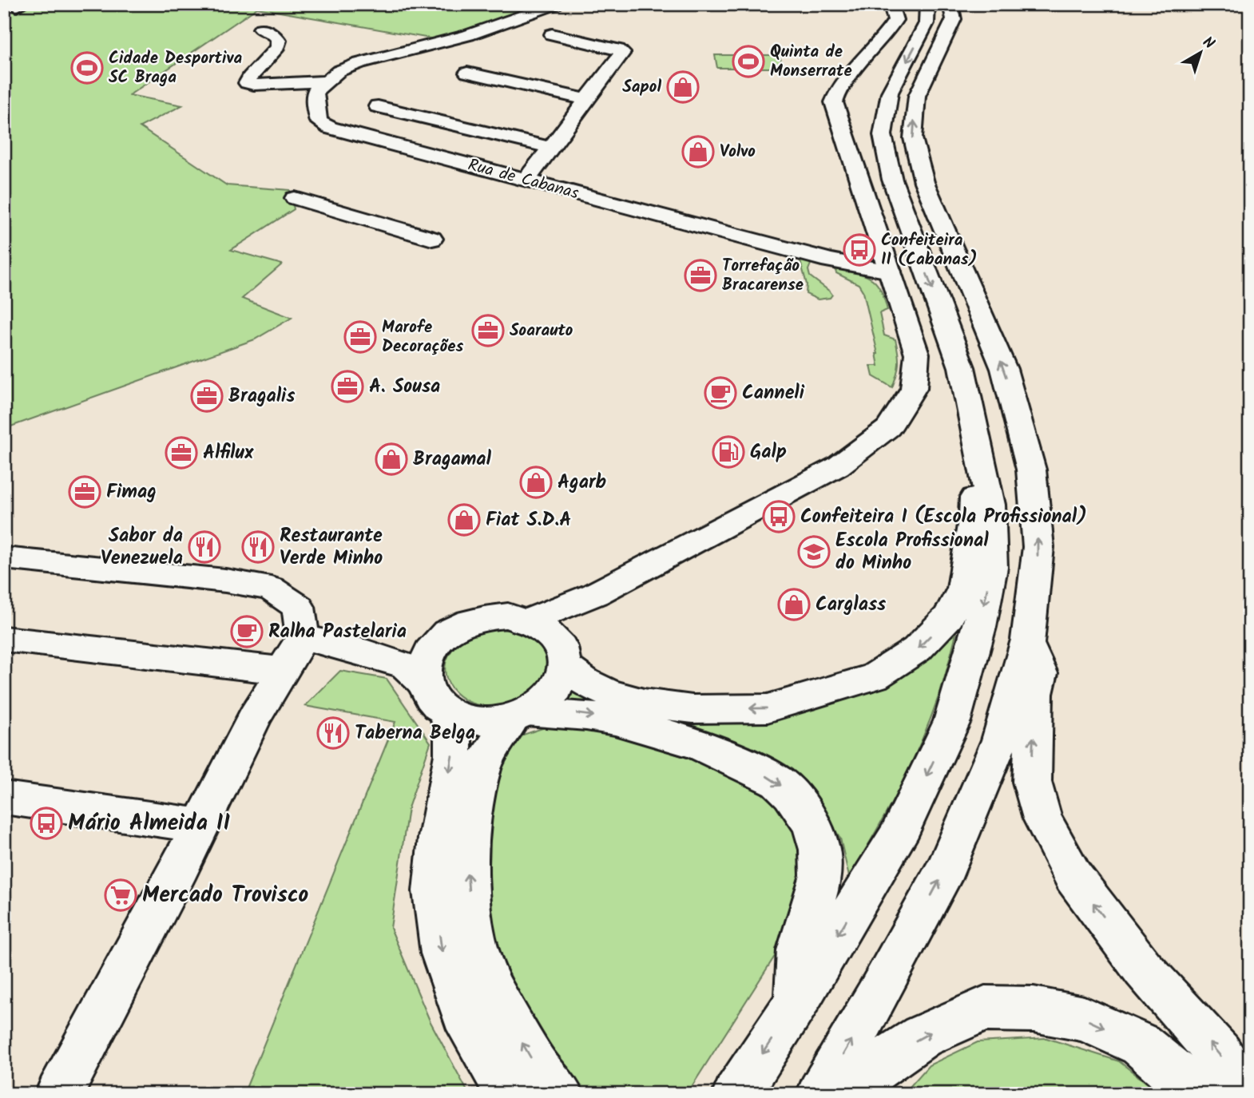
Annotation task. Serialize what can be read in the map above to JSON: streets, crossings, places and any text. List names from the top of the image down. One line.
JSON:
{"streets":{"main road":["Rua de Cabanas"]},"places":{"sports":["Quinta de Monserrate","Cidade Desportiva SC Braga"],"shop":["Sapol","Volvo","Bragamal","Agarb","Fiat S.D.A","Carglass"],"bus stop":["Confeiteira II (Cabanas)","Confeiteira I (Escola Profissional)","Mário Almeida II"],"office":["Torrefação Bracarense","Soarauto","Marofe Decorações","A. Sousa","Bragalis","Alfilux","Fimag"],"cafe":["Canneli","Ralha Pastelaria"],"fuel station":["Galp"],"restaurant":["Sabor da Venezuela","Restaurante Verde Minho","Taberna Belga"],"school or university":["Escola Profissional do Minho"],"supermarket":["Mercado Trovisco"]},"north":"top right"}
